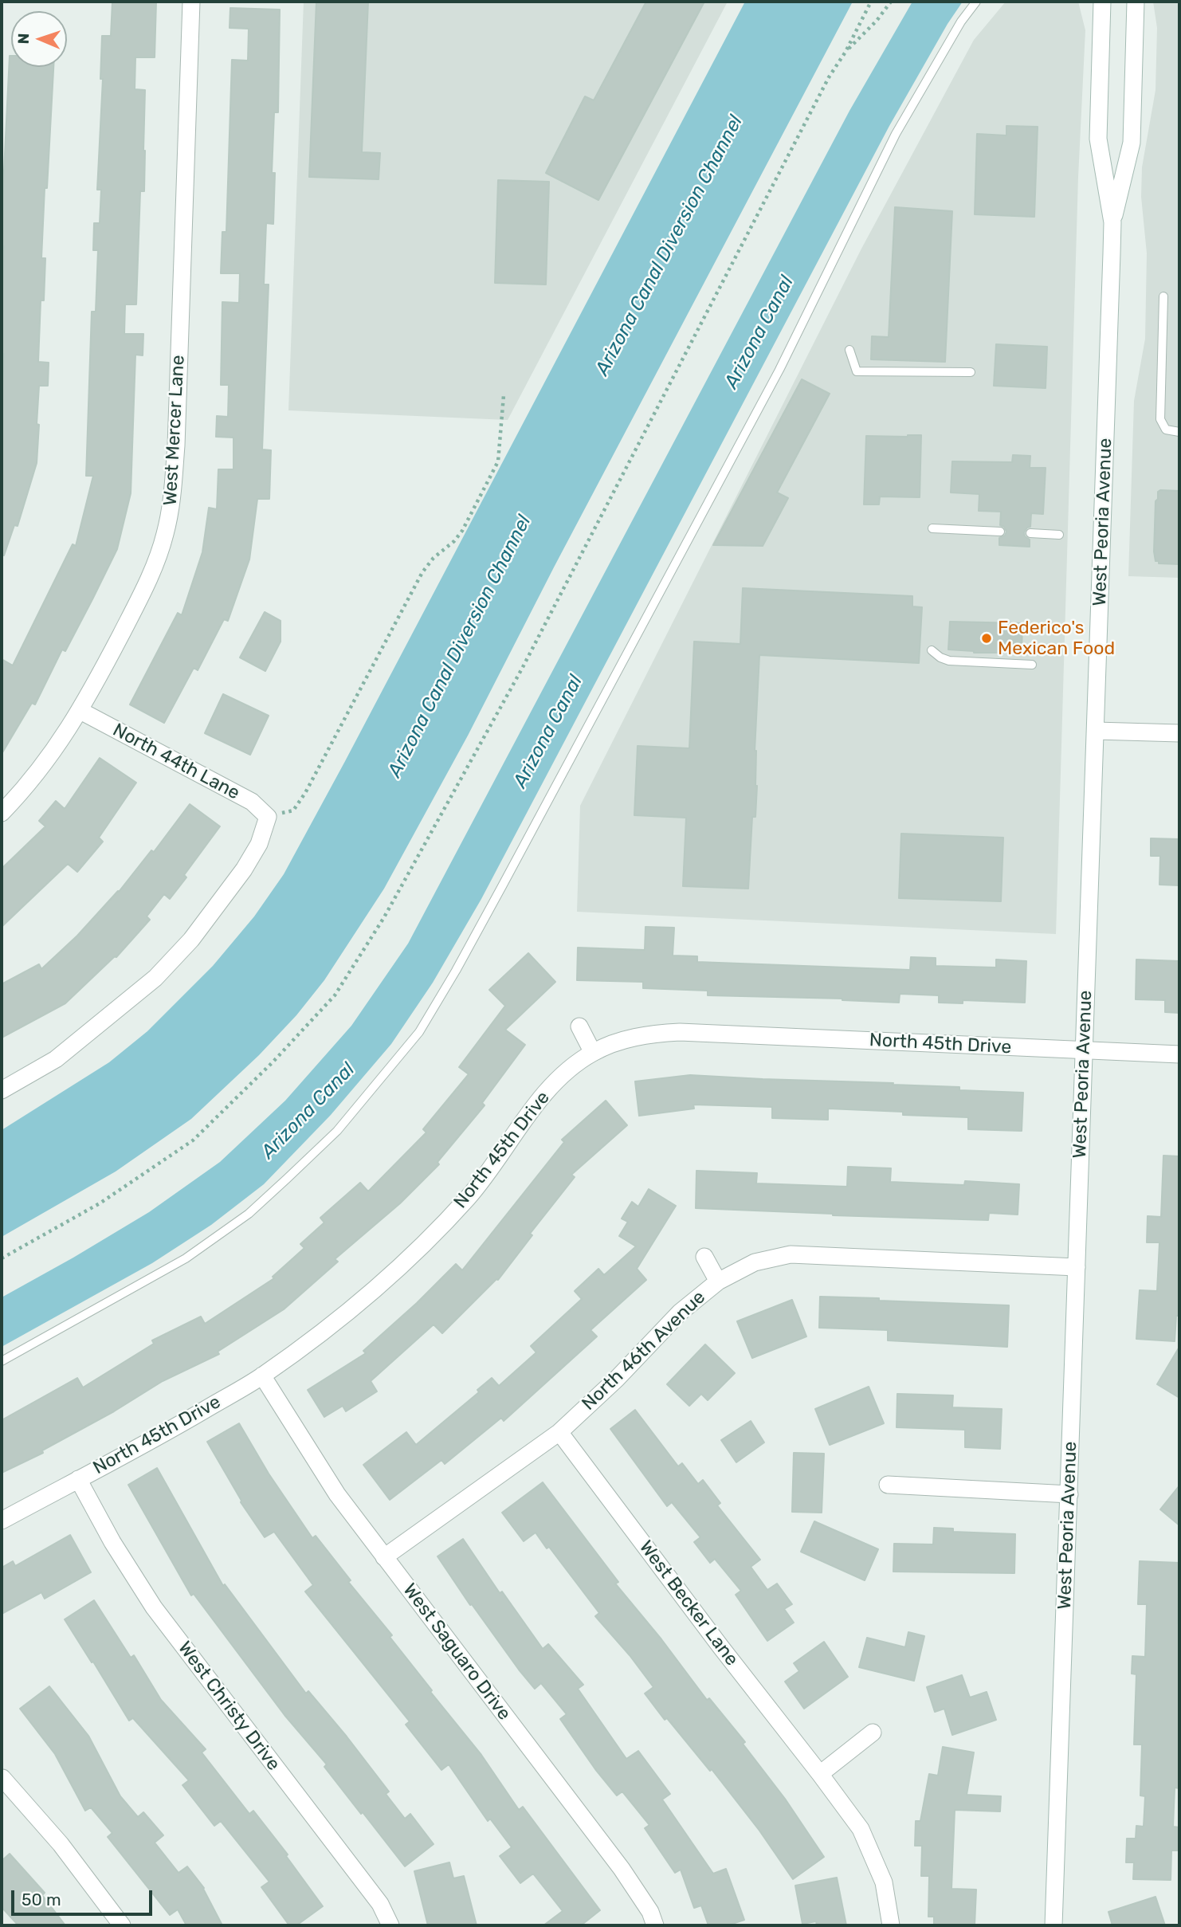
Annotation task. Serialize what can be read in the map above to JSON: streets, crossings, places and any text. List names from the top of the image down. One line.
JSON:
{"streets":{"street":["West Mercer Lane","West Peoria Avenue","North 44th Lane","North 45th Drive","North 46th Avenue","West Becker Lane","West Saguaro Drive","West Christy Drive"]},"crossings":[["West Mercer Lane","North 44th Lane"],["West Peoria Avenue","North 45th Drive"],["West Peoria Avenue","North 46th Avenue"],["North 45th Drive","West Saguaro Drive"],["North 45th Drive","West Christy Drive"],["North 46th Avenue","West Becker Lane"],["North 46th Avenue","West Saguaro Drive"]],"water":["Arizona Canal Diversion Channel","Arizona Canal"],"places":["Federico's Mexican Food"],"scale_bar":"50 m","north":"left"}
